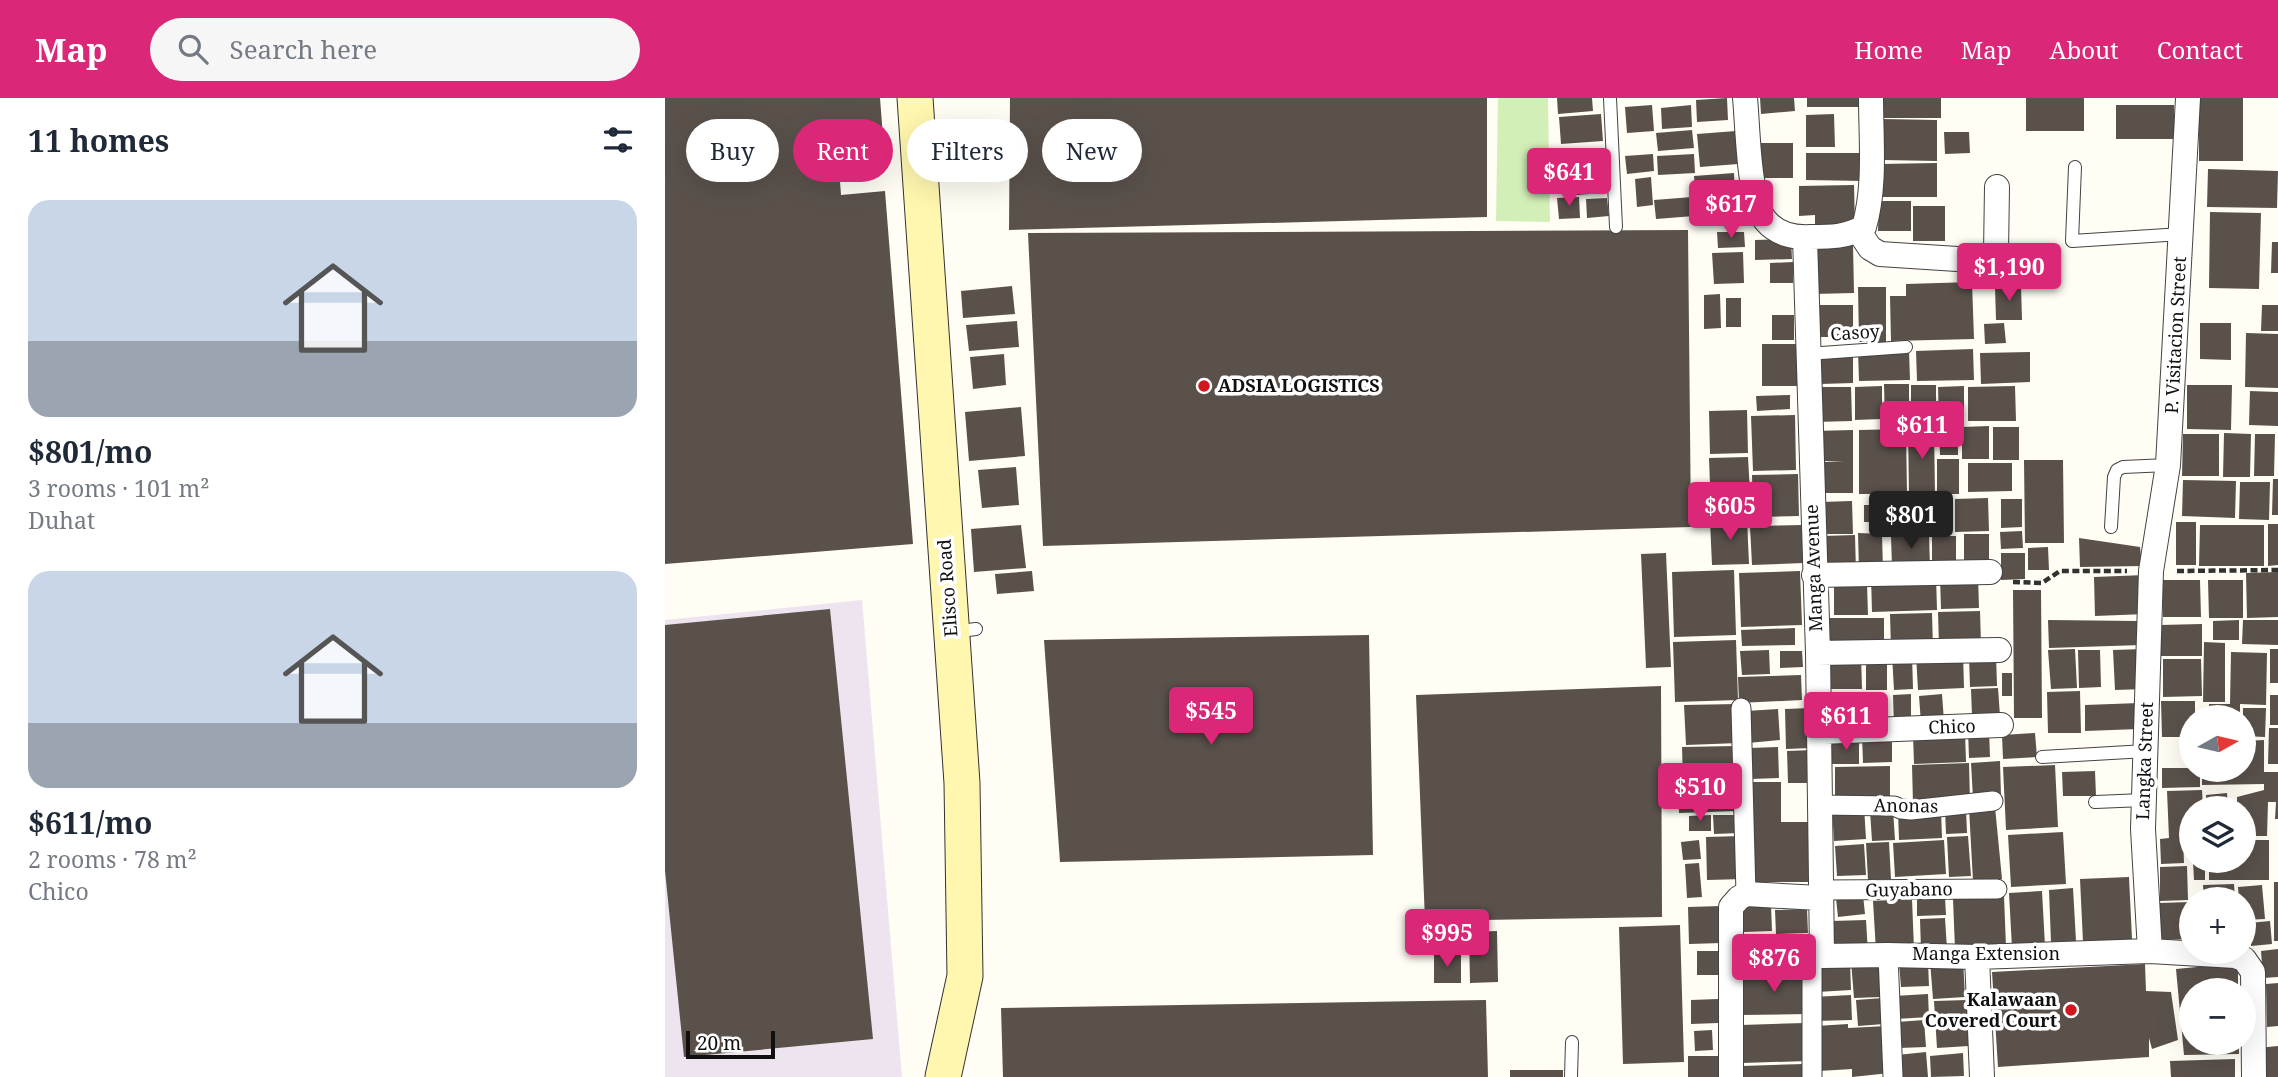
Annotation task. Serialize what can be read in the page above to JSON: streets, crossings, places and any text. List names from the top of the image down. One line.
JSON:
{"streets":{"main road":["Elisco Road"],"street":["P. Visitacion Street","Manga Avenue","Chico","Langka Street","Anonas","Guyabano","Manga Extension"],"lane":["Casoy"]},"crossings":[["Casoy","Manga Avenue"],["P. Visitacion Street","Langka Street"],["Manga Avenue","Chico"],["Manga Avenue","Anonas"],["Manga Avenue","Guyabano"],["Manga Avenue","Manga Extension"],["Langka Street","Manga Extension"]],"places":["ADSIA LOGISTICS","Kalawaan Covered Court"],"scale_bar":"20 m","north":"right","page":{"header":"Map","search":"Search here","nav":["Home","Map","About","Contact"],"heading":"11 homes","chip":["Buy","Rent","Filters","New"],"price":["$641","$617","$1,190","$611","$605","$801","$545","$611","$510","$995","$876"],"list":[{"name":"$801/mo","note":"3 rooms · 101 m² · Duhat"},{"name":"$611/mo","note":"2 rooms · 78 m² · Chico"}],"map_buttons":["+","−"],"scale":"20 m"}}
